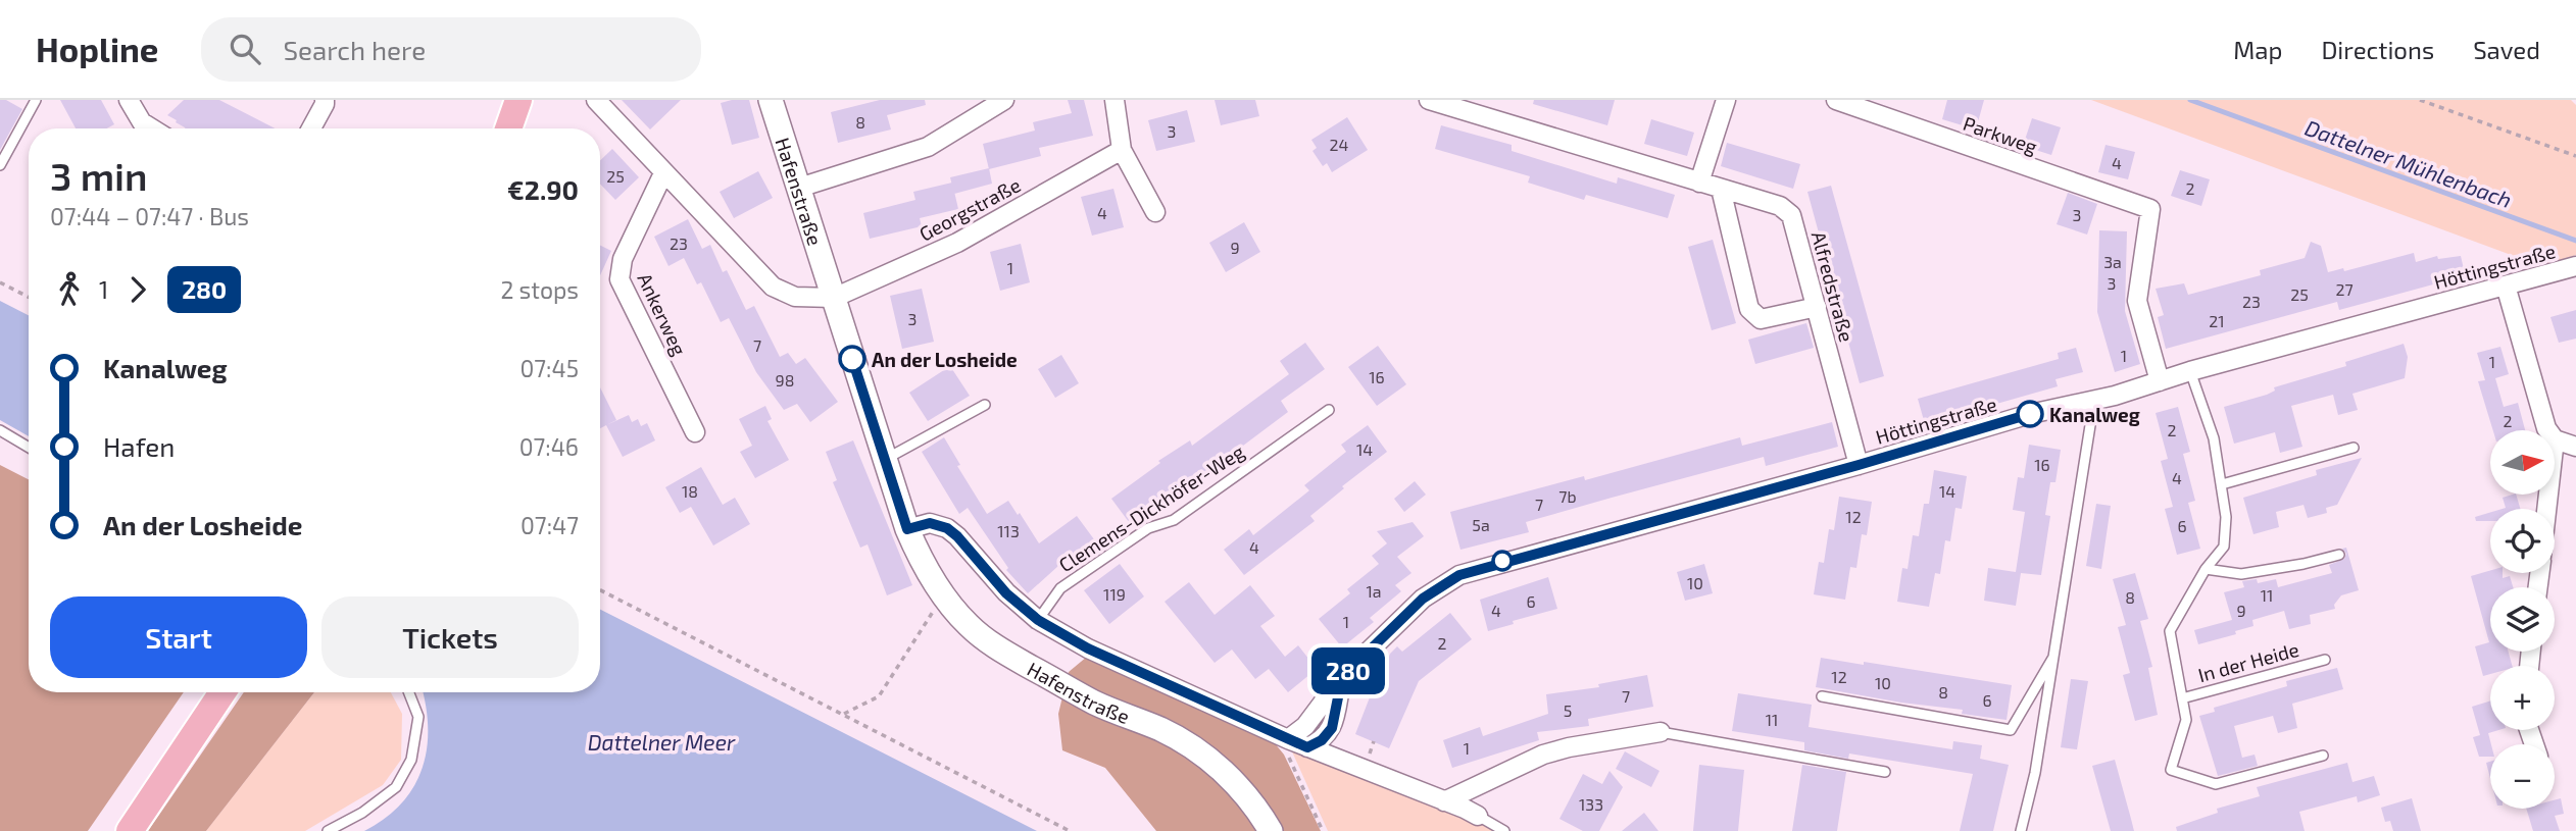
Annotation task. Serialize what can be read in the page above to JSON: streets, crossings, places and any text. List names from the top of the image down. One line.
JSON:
{"streets":{"street":["Parkweg","Hafenstraße","Georgstraße","Höttingstraße","Alfredstraße","Ankerweg"],"lane":["Clemens-Dickhöfer-Weg","In der Heide"]},"crossings":[["Parkweg","Höttingstraße"],["Hafenstraße","Georgstraße"],["Höttingstraße","Alfredstraße"],["Höttingstraße","In der Heide"]],"water":["Dattelner Mühlenbach","Dattelner Meer"],"places":["An der Losheide","Kanalweg"],"lines":["bus line 280"],"house_numbers":["8","3","24","4","25","2","4","3","23","9","3a","1","3","27","25","23","3","21","7","1","1","16","98","2","2","14","16","4","18","14","7b","7","12","5a","6","113","4","10","1a","119","11","8","6","4","9","1","2","12","10","8","7","6","5","11","1","133"],"north":"right","page":{"header":"Hopline","search":"Search here","nav":["Map","Directions","Saved"],"on_map":"280","heading":["3 min","07:44 – 07:47 · Bus","€2.90"],"legs":["1","280","2 stops"],"list":[{"name":"Kanalweg","value":"07:45"},{"name":"Hafen","value":"07:46"},{"name":"An der Losheide","value":"07:47"}],"map_buttons":["+","−"],"buttons":["Start","Tickets"]}}
